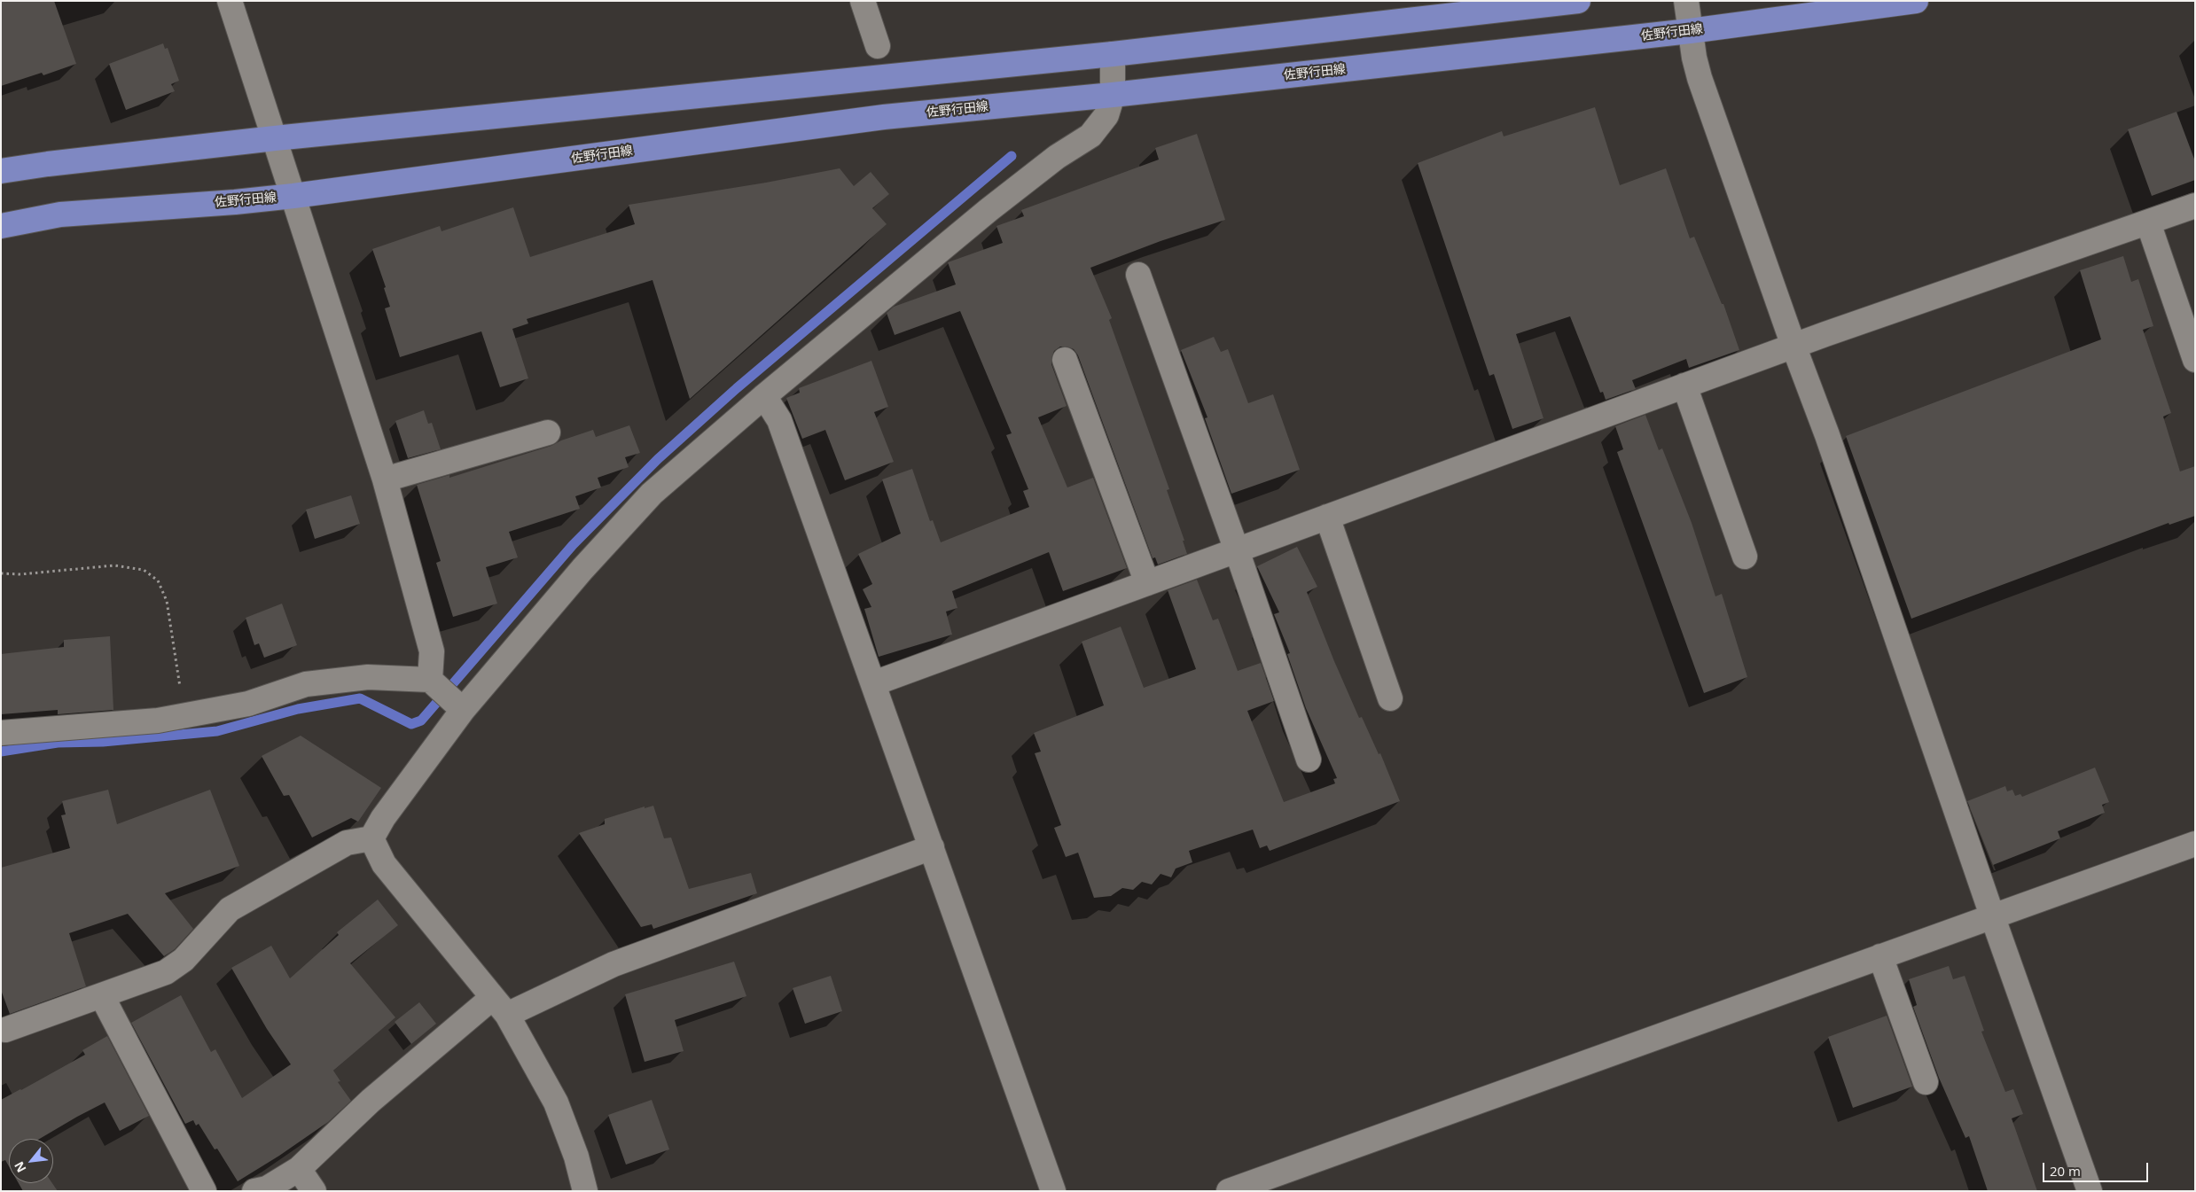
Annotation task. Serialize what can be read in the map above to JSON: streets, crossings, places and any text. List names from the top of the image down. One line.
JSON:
{"streets":{"main road":["佐野行田線"]},"scale_bar":"20 m","north":"bottom left"}
